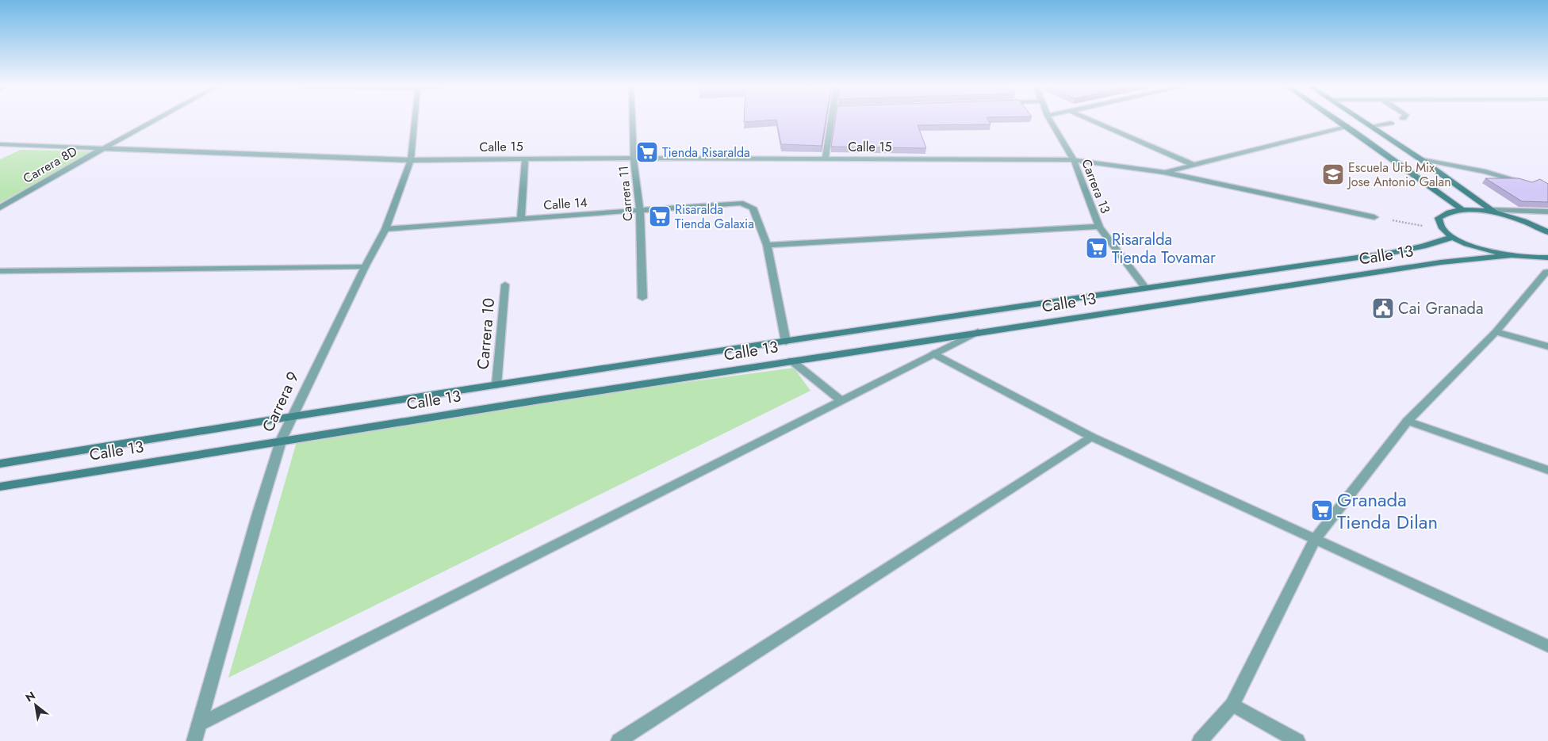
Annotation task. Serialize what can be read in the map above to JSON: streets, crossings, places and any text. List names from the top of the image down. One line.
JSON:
{"streets":{"main road":["Calle 13"],"street":["Calle 15","Carrera 8D","Carrera 13","Carrera 11","Calle 14","Carrera 10","Carrera 9"]},"crossings":[["Calle 15","Carrera 8D"],["Calle 15","Carrera 13"],["Calle 15","Carrera 11"],["Calle 15","Carrera 9"],["Carrera 13","Calle 13"],["Carrera 11","Calle 14"],["Calle 14","Carrera 9"],["Calle 13","Carrera 10"],["Calle 13","Carrera 9"]],"places":{"supermarket":["Tienda Risaralda","Risaralda Tienda Galaxia","Risaralda Tienda Tovamar","Granada Tienda Dilan"],"school or university":["Escuela Urb Mix Jose Antonio Galan"],"public building":["Cai Granada"]},"north":"top left"}
